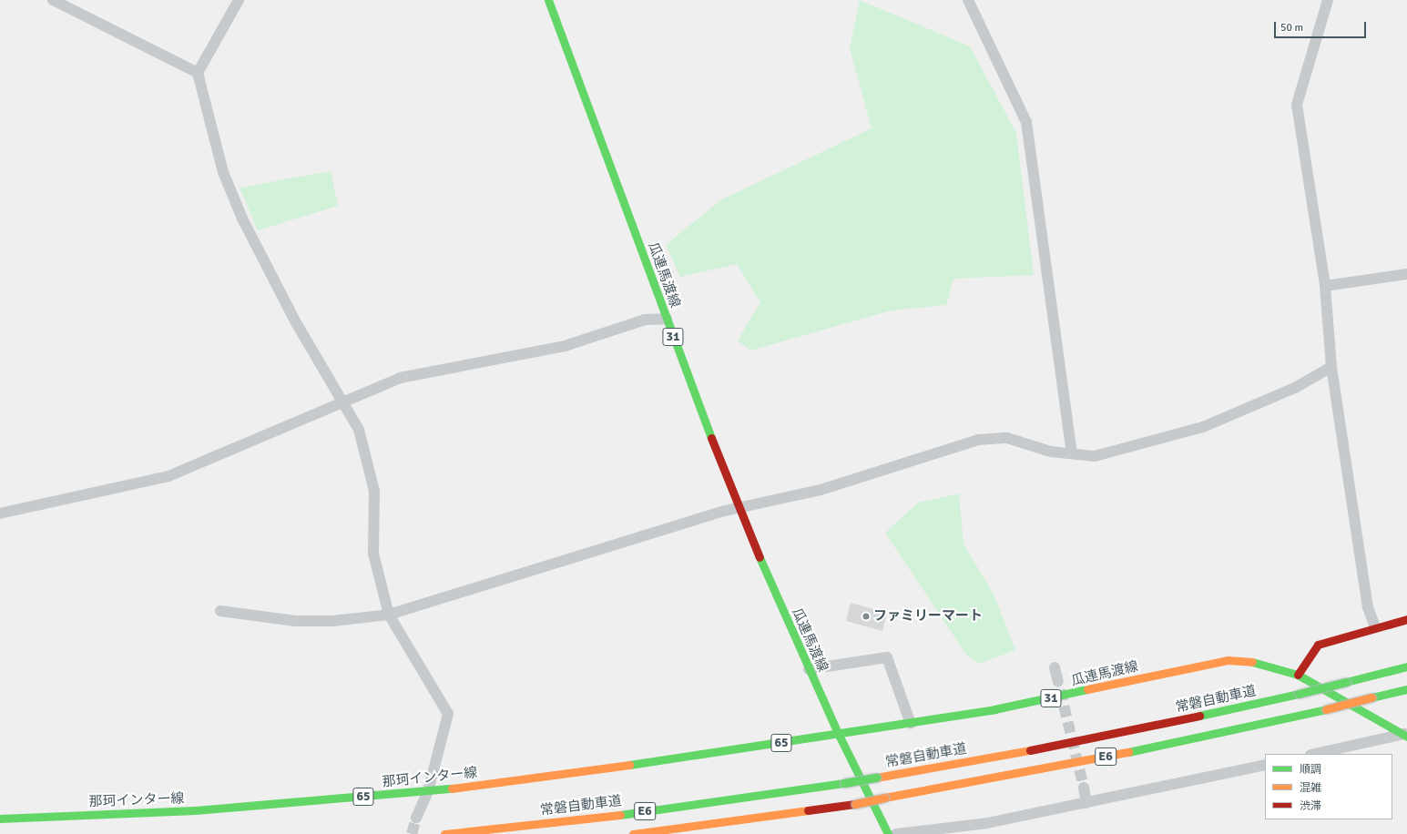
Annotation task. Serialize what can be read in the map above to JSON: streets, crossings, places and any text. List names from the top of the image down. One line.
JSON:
{"streets":{"main road":["瓜連馬渡線","31","常磐自動車道","65","E6","那珂インター線"]},"crossings":[["瓜連馬渡線","那珂インター線"]],"places":["ファミリーマート"],"legend":["順調","混雑","渋滞"],"scale_bar":"50 m"}
